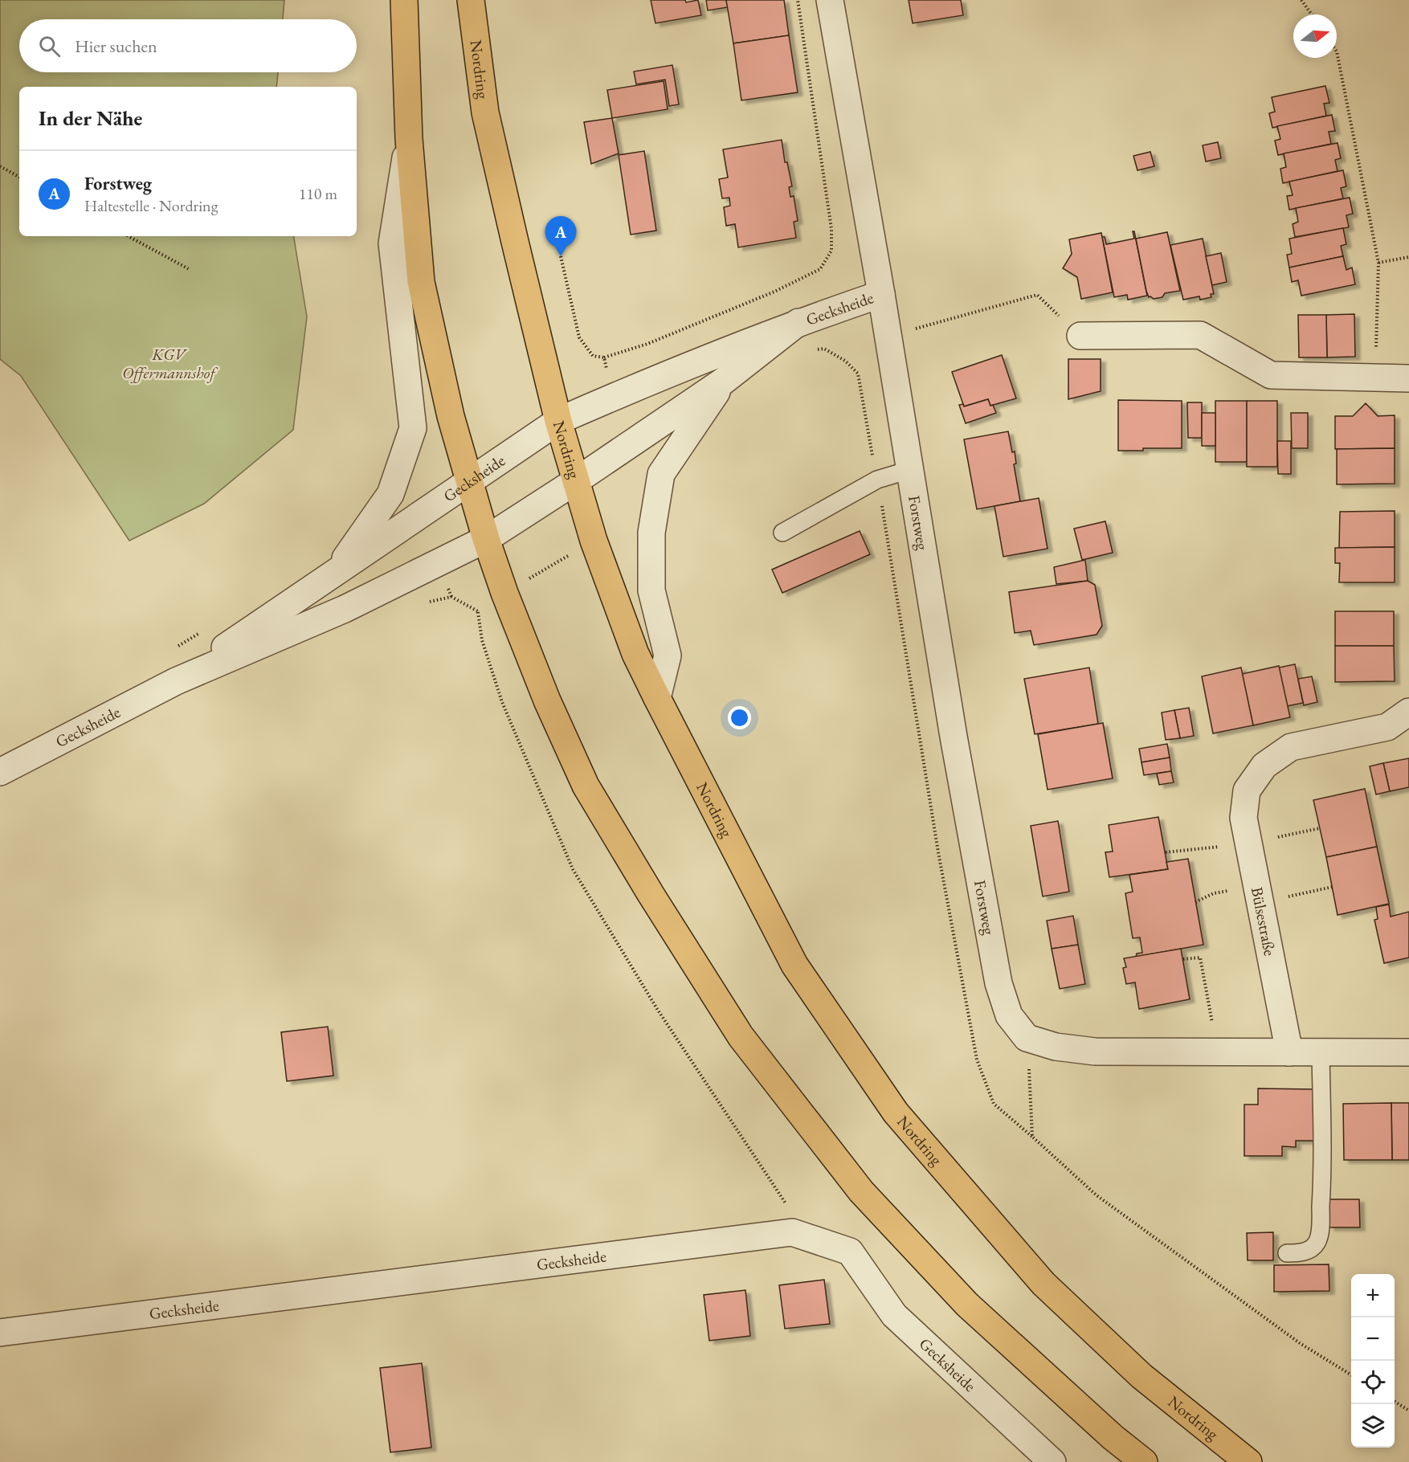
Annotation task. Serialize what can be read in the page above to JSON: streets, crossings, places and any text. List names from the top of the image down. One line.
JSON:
{"streets":{"main road":["Nordring"],"street":["Gecksheide","Forstweg","Bülsestraße"]},"crossings":[["Nordring","Gecksheide"],["Gecksheide","Forstweg"]],"parks":["KGV Offermannshof"],"north":"right","page":{"search":"Hier suchen","heading":"In der Nähe","list":[{"mark":"A","name":"Forstweg","note":"Haltestelle · Nordring","value":"110 m"}],"pins":"A","map_buttons":["+","−"]}}
